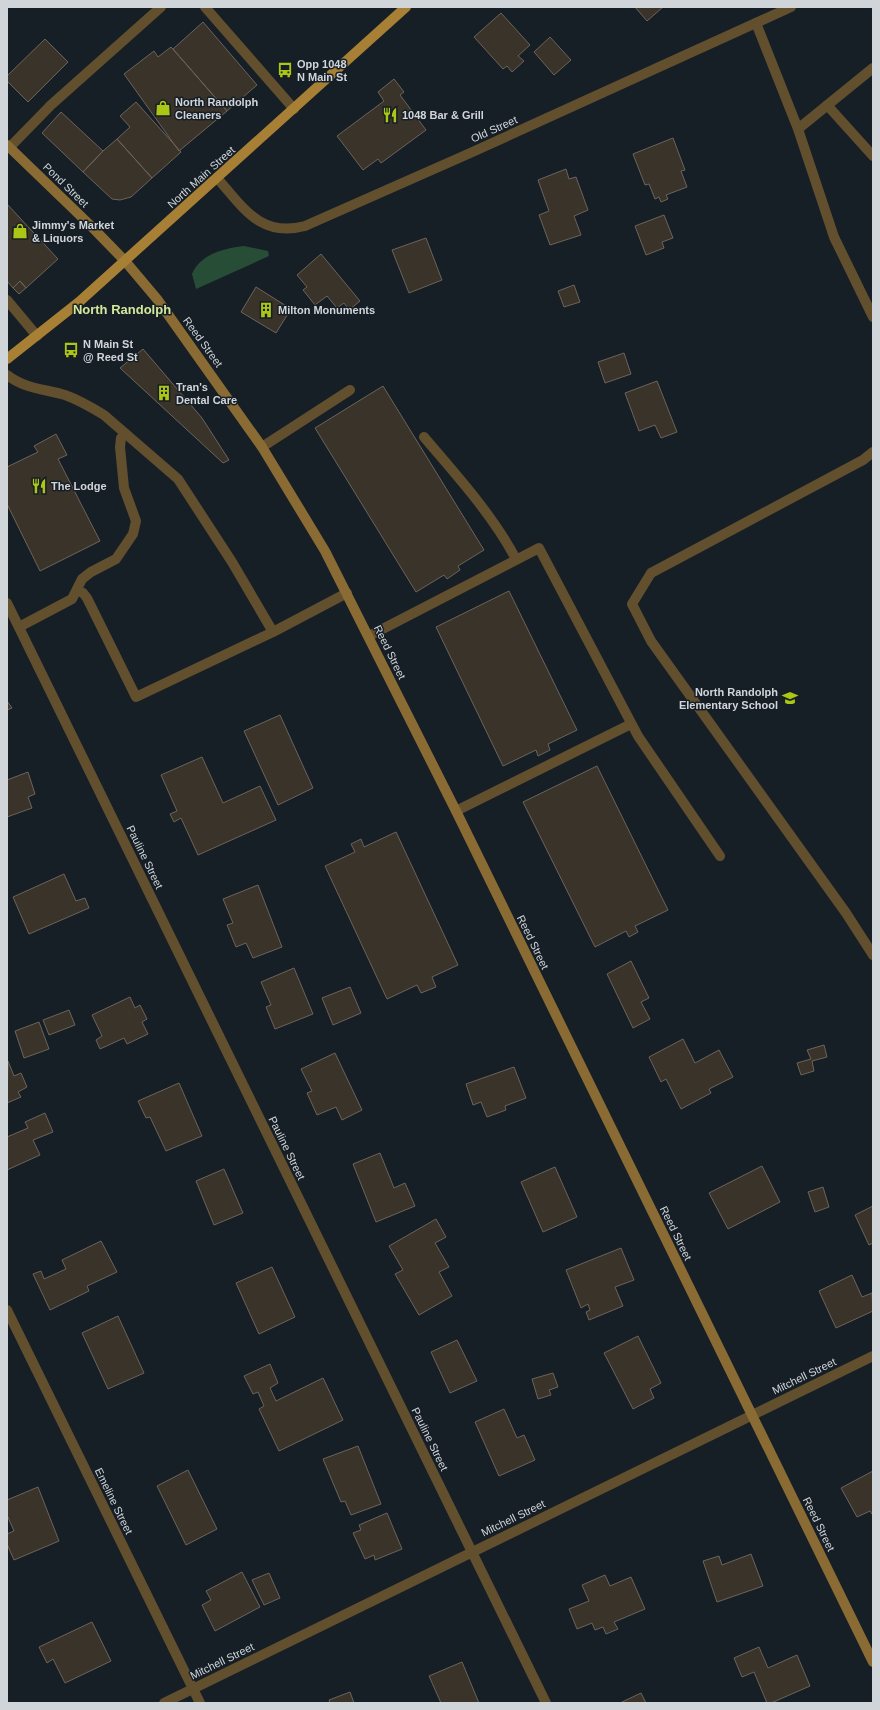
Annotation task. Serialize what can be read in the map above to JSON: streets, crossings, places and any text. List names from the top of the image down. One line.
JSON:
{"streets":{"main road":["North Main Street","Pond Street","Reed Street"],"street":["Old Street","Pauline Street","Mitchell Street","Emeline Street"]},"crossings":[["Old Street","North Main Street"],["North Main Street","Pond Street"],["North Main Street","Reed Street"],["Pond Street","Reed Street"],["Reed Street","Mitchell Street"],["Pauline Street","Mitchell Street"],["Mitchell Street","Emeline Street"]],"districts":["North Randolph"],"places":{"bus stop":["Opp 1048 N Main St","N Main St @ Reed St"],"shop":["North Randolph Cleaners","Jimmy's Market & Liquors"],"restaurant":["1048 Bar & Grill","The Lodge"],"building":["Milton Monuments","Tran's Dental Care"],"school or university":["North Randolph Elementary School"]}}
